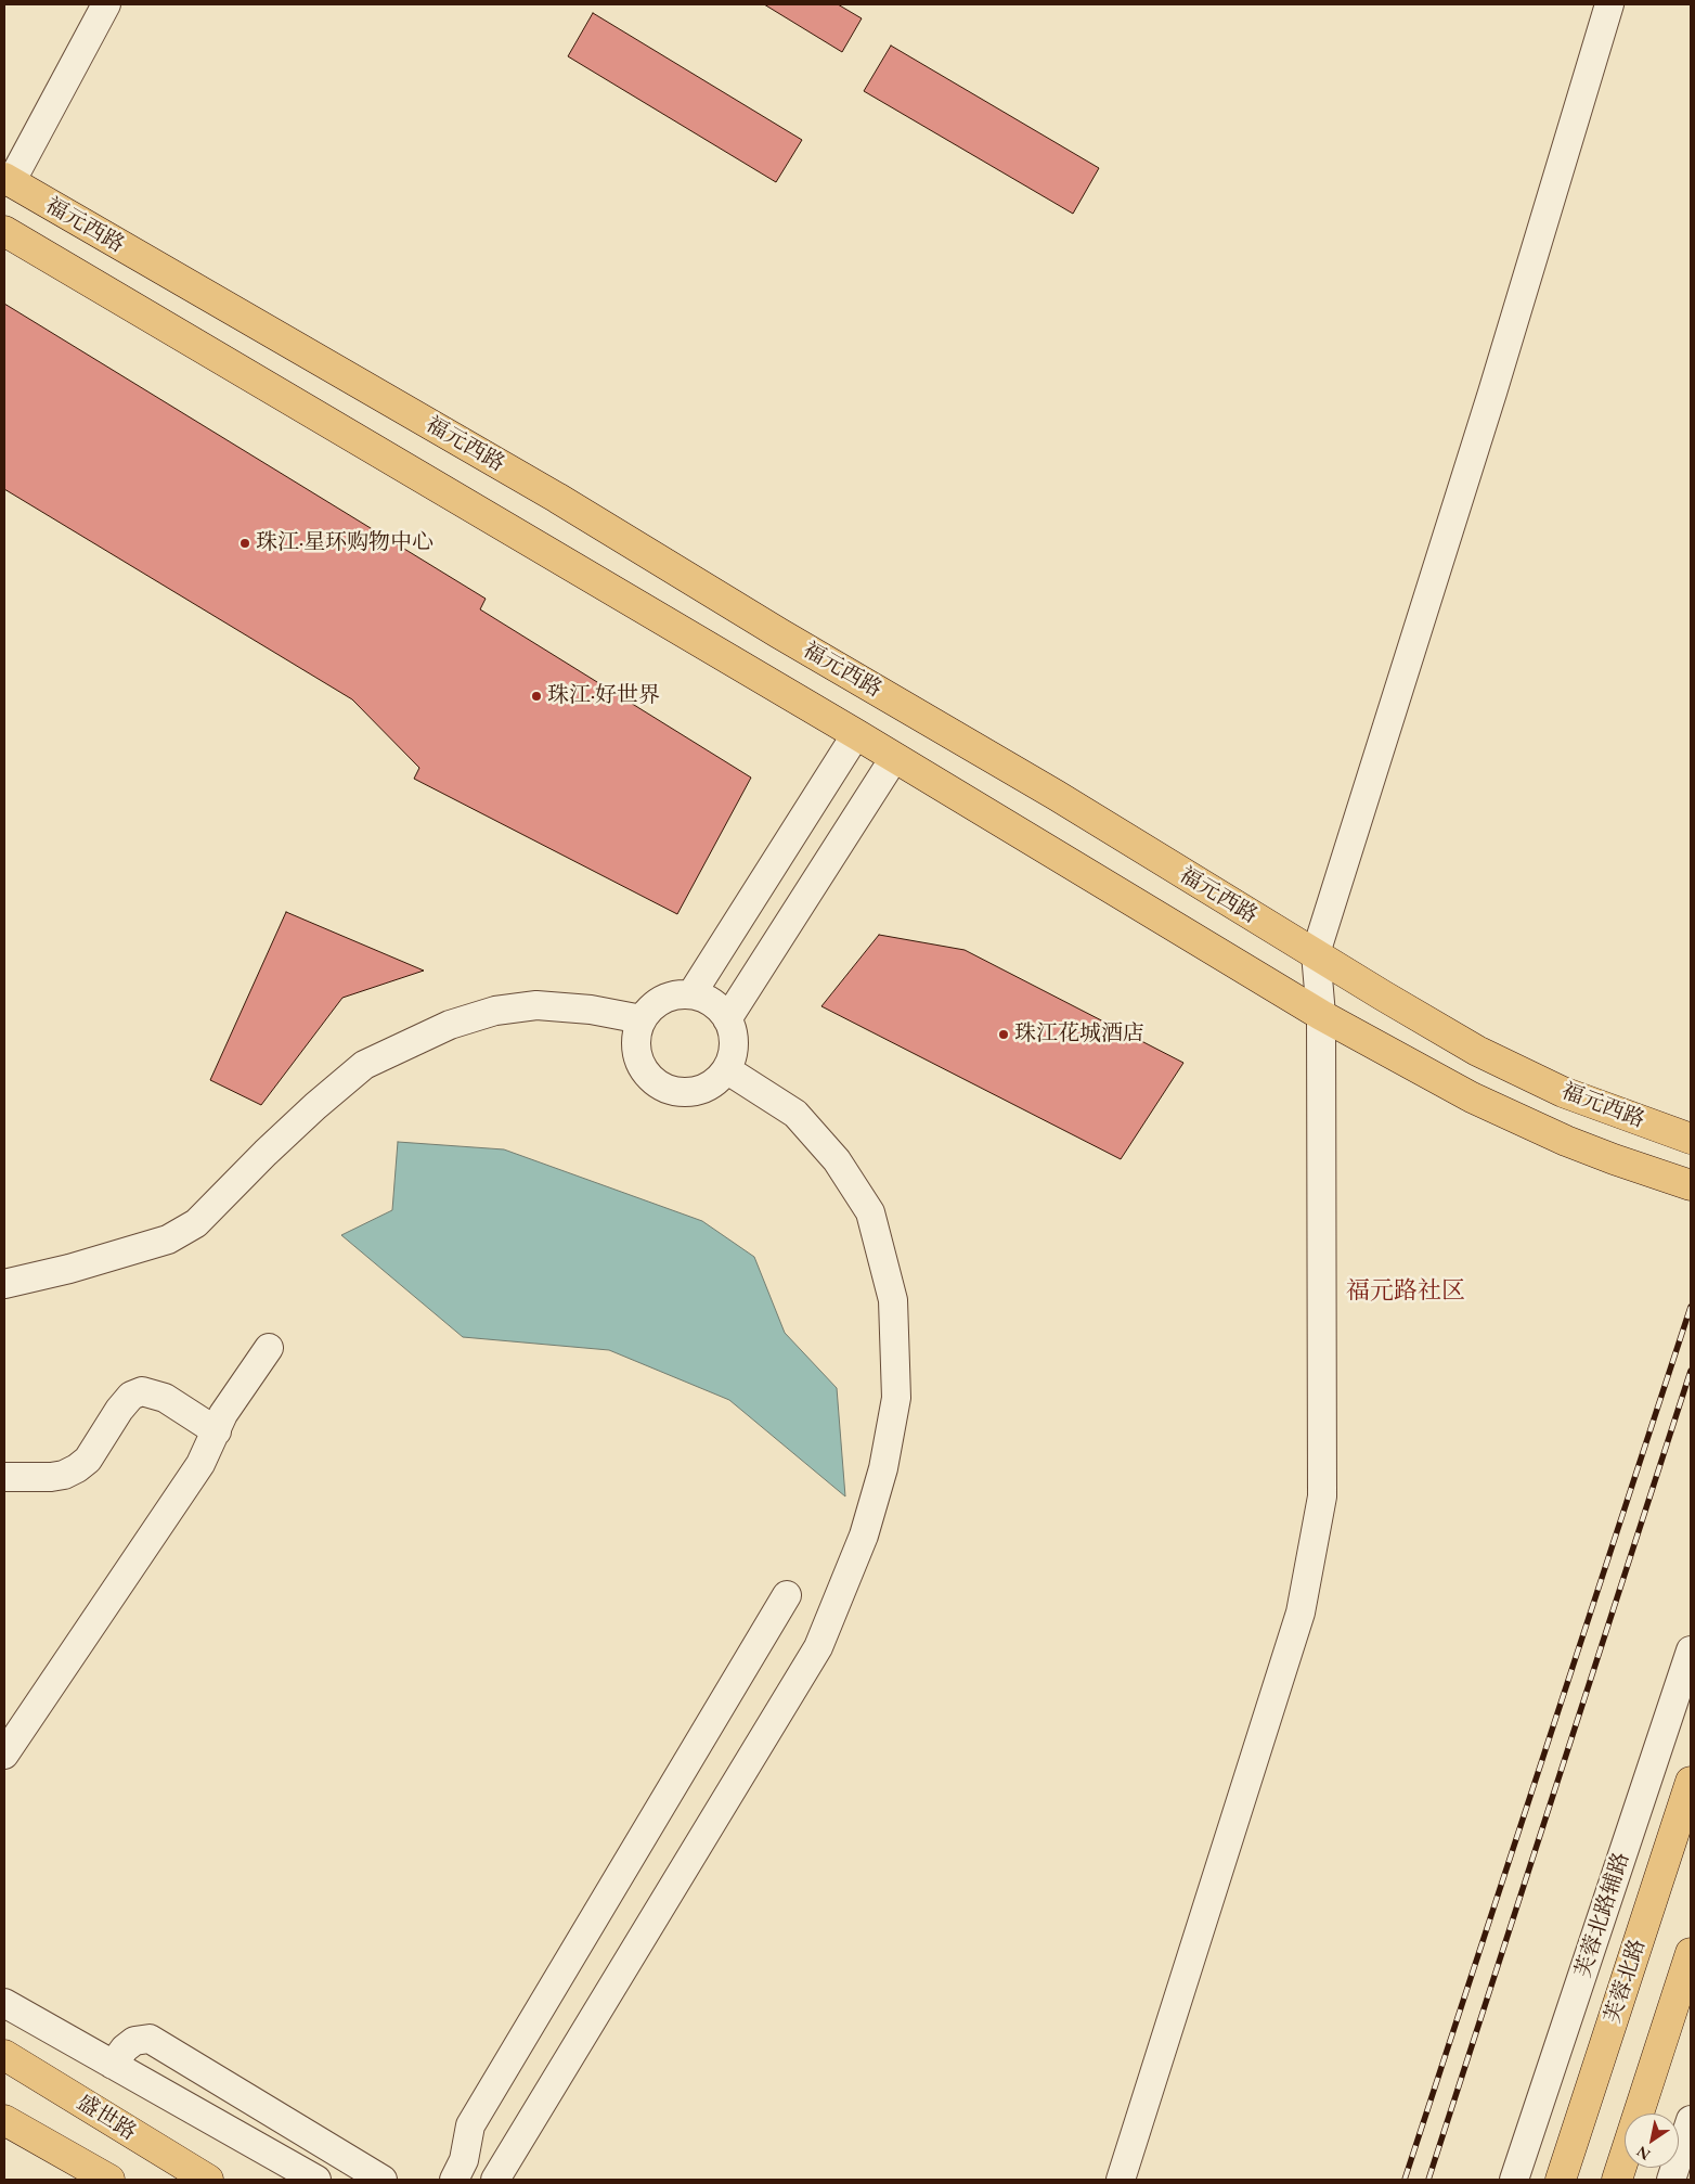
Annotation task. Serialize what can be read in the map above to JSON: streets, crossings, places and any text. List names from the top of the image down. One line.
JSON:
{"streets":{"main road":["福元西路","芙蓉北路","盛世路"],"street":["芙蓉北路辅路"]},"districts":["福元路社区"],"places":["珠江·星环购物中心","珠江·好世界","珠江花城酒店"],"north":"bottom left"}
